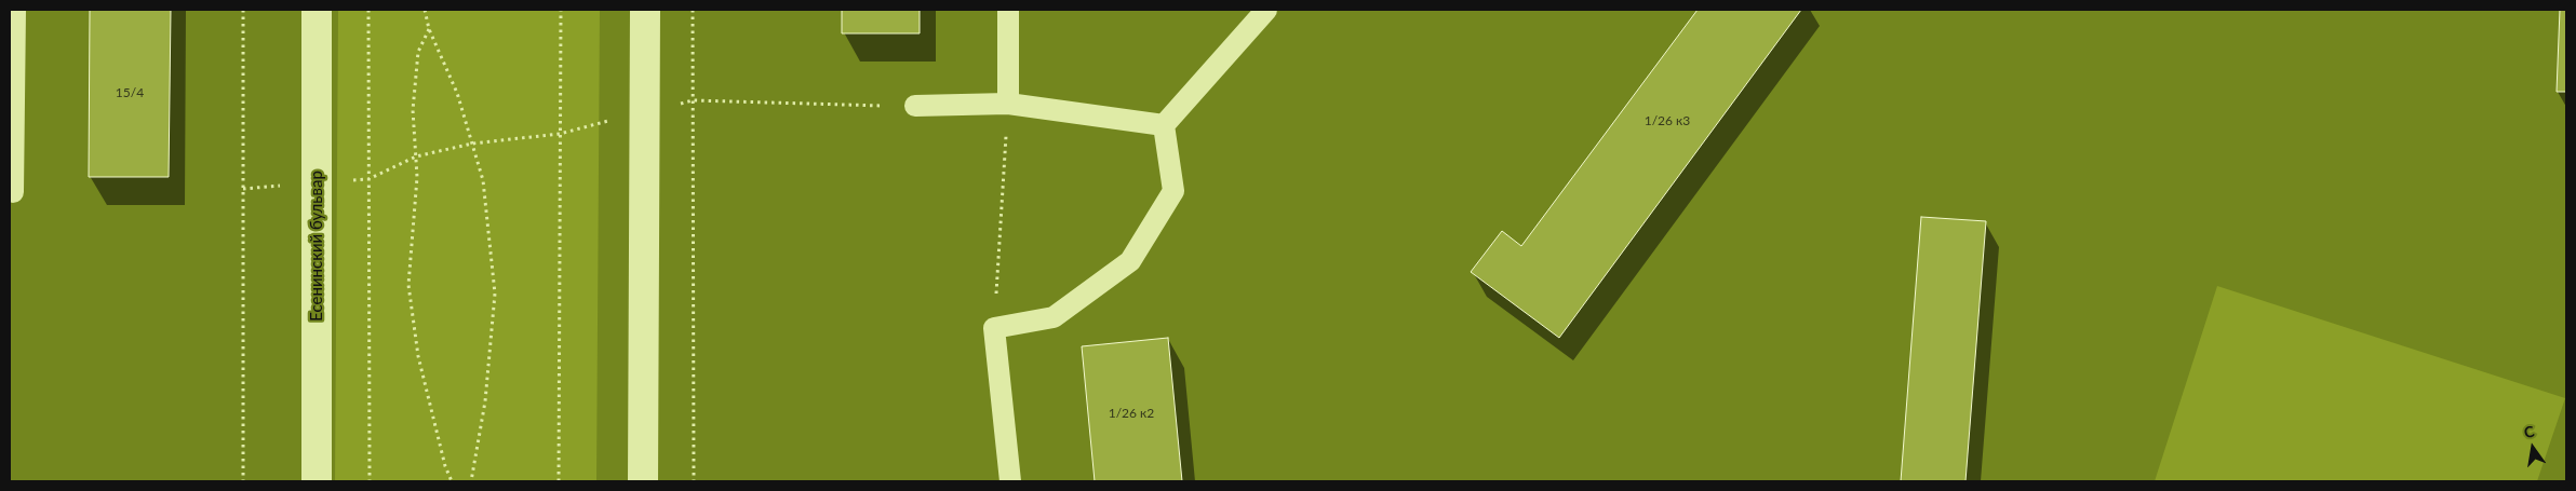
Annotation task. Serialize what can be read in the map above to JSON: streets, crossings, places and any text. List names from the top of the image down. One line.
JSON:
{"streets":{"street":["Есенинский бульвар"]},"house_numbers":["15/4","1/26 к3","1/26 к2"],"north":"top"}
